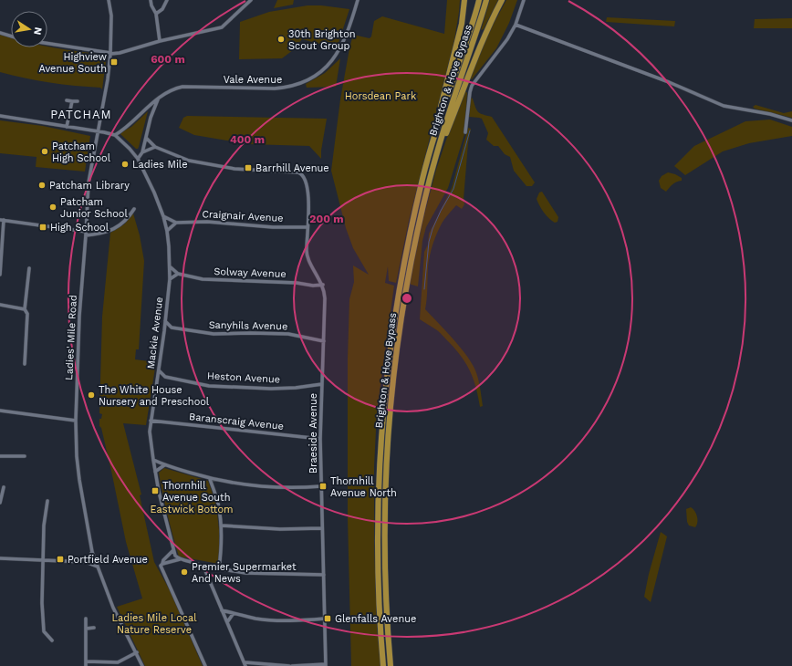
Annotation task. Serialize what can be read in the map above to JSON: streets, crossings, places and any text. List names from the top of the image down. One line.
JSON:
{"streets":{"highway":["Brighton & Hove Bypass"],"street":["Vale Avenue","Craignair Avenue","Solway Avenue","Sanyhils Avenue","Mackie Avenue","Ladies' Mile Road","Heston Avenue","Baranscraig Avenue","Braeside Avenue"]},"crossings":[["Vale Avenue","Mackie Avenue"],["Craignair Avenue","Mackie Avenue"],["Craignair Avenue","Braeside Avenue"],["Solway Avenue","Mackie Avenue"],["Solway Avenue","Braeside Avenue"],["Sanyhils Avenue","Braeside Avenue"],["Mackie Avenue","Heston Avenue"],["Mackie Avenue","Baranscraig Avenue"],["Heston Avenue","Braeside Avenue"],["Baranscraig Avenue","Braeside Avenue"]],"districts":["PATCHAM"],"parks":["Horsdean Park","Eastwick Bottom","Ladies Mile Local Nature Reserve"],"places":{"other":["30th Brighton Scout Group","Patcham High School","Ladies Mile","Patcham Library","Patcham Junior School","The White House Nursery and Preschool","Premier Supermarket And News"],"transit":["Highview Avenue South","Barrhill Avenue","High School","Thornhill Avenue North","Thornhill Avenue South","Portfield Avenue","Glenfalls Avenue"]},"north":"right","rings":["600 m","400 m","200 m"]}
